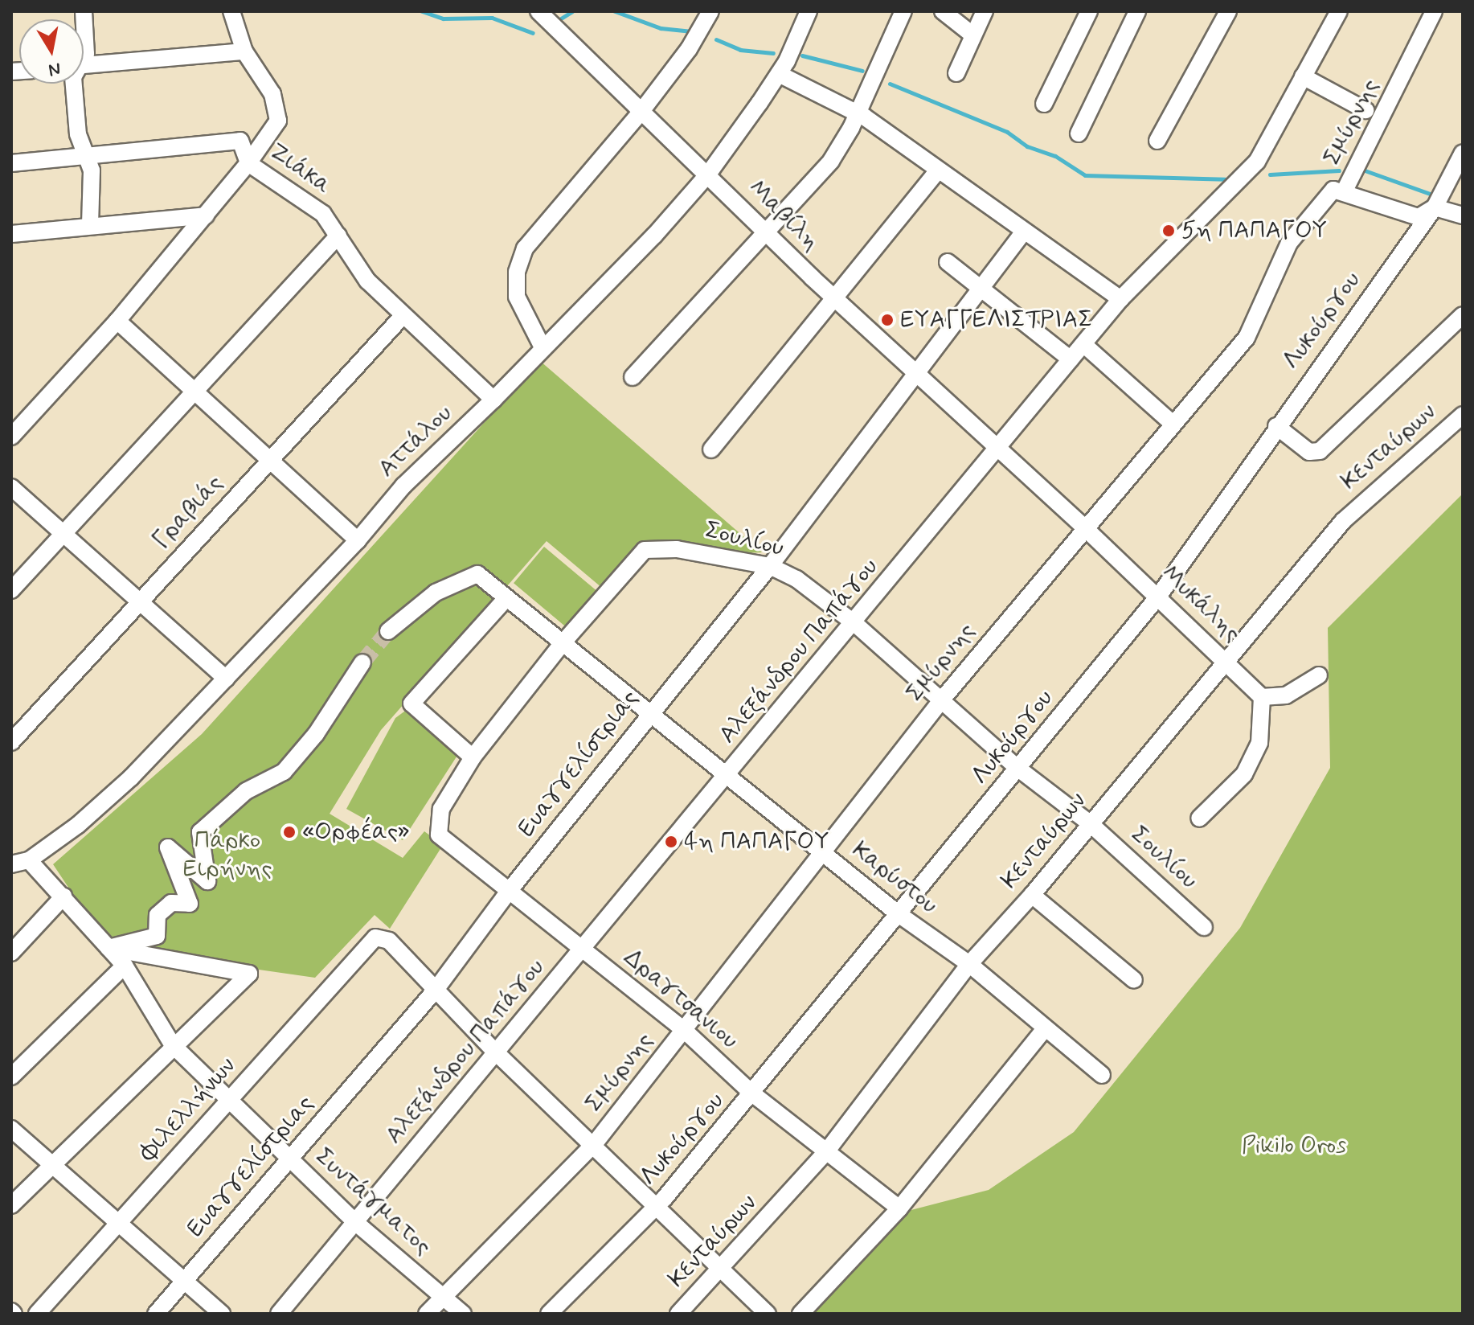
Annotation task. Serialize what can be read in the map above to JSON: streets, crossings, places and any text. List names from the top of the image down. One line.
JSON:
{"streets":{"street":["Σμύρνης","Ζιάκα","Μαβίλη","Λυκούργου","Αττάλου","Κενταύρων","Γραβιάς","Σουλίου","Μυκάλης","Αλεξάνδρου Παπάγου","Ευαγγελίστριας","Καρύστου","Δραγτσανιου","Φιλελλήνων","Συντάγματος"]},"crossings":[["Σμύρνης","Σουλίου"],["Σμύρνης","Μυκάλης"],["Σμύρνης","Καρύστου"],["Σμύρνης","Δραγτσανιου"],["Σμύρνης","Συντάγματος"],["Ζιάκα","Αττάλου"],["Ζιάκα","Γραβιάς"],["Μαβίλη","Αττάλου"],["Μαβίλη","Μυκάλης"],["Μαβίλη","Αλεξάνδρου Παπάγου"],["Μαβίλη","Ευαγγελίστριας"],["Λυκούργου","Σουλίου"],["Λυκούργου","Μυκάλης"],["Λυκούργου","Καρύστου"],["Λυκούργου","Δραγτσανιου"],["Αττάλου","Συντάγματος"],["Κενταύρων","Σουλίου"],["Κενταύρων","Μυκάλης"],["Κενταύρων","Καρύστου"],["Κενταύρων","Δραγτσανιου"],["Σουλίου","Αλεξάνδρου Παπάγου"],["Σουλίου","Ευαγγελίστριας"],["Σουλίου","Καρύστου"],["Μυκάλης","Αλεξάνδρου Παπάγου"],["Αλεξάνδρου Παπάγου","Καρύστου"],["Αλεξάνδρου Παπάγου","Δραγτσανιου"],["Αλεξάνδρου Παπάγου","Συντάγματος"],["Ευαγγελίστριας","Καρύστου"],["Ευαγγελίστριας","Δραγτσανιου"],["Ευαγγελίστριας","Φιλελλήνων"],["Ευαγγελίστριας","Συντάγματος"],["Φιλελλήνων","Συντάγματος"]],"parks":["Πάρκο Ειρήνης","Pikilo Oros"],"places":["5η ΠΑΠΑΓΟΥ","ΕΥΑΓΓΕΛΙΣΤΡΙΑΣ","«Ορφέας»","4η ΠΑΠΑΓΟΥ"],"north":"bottom"}
